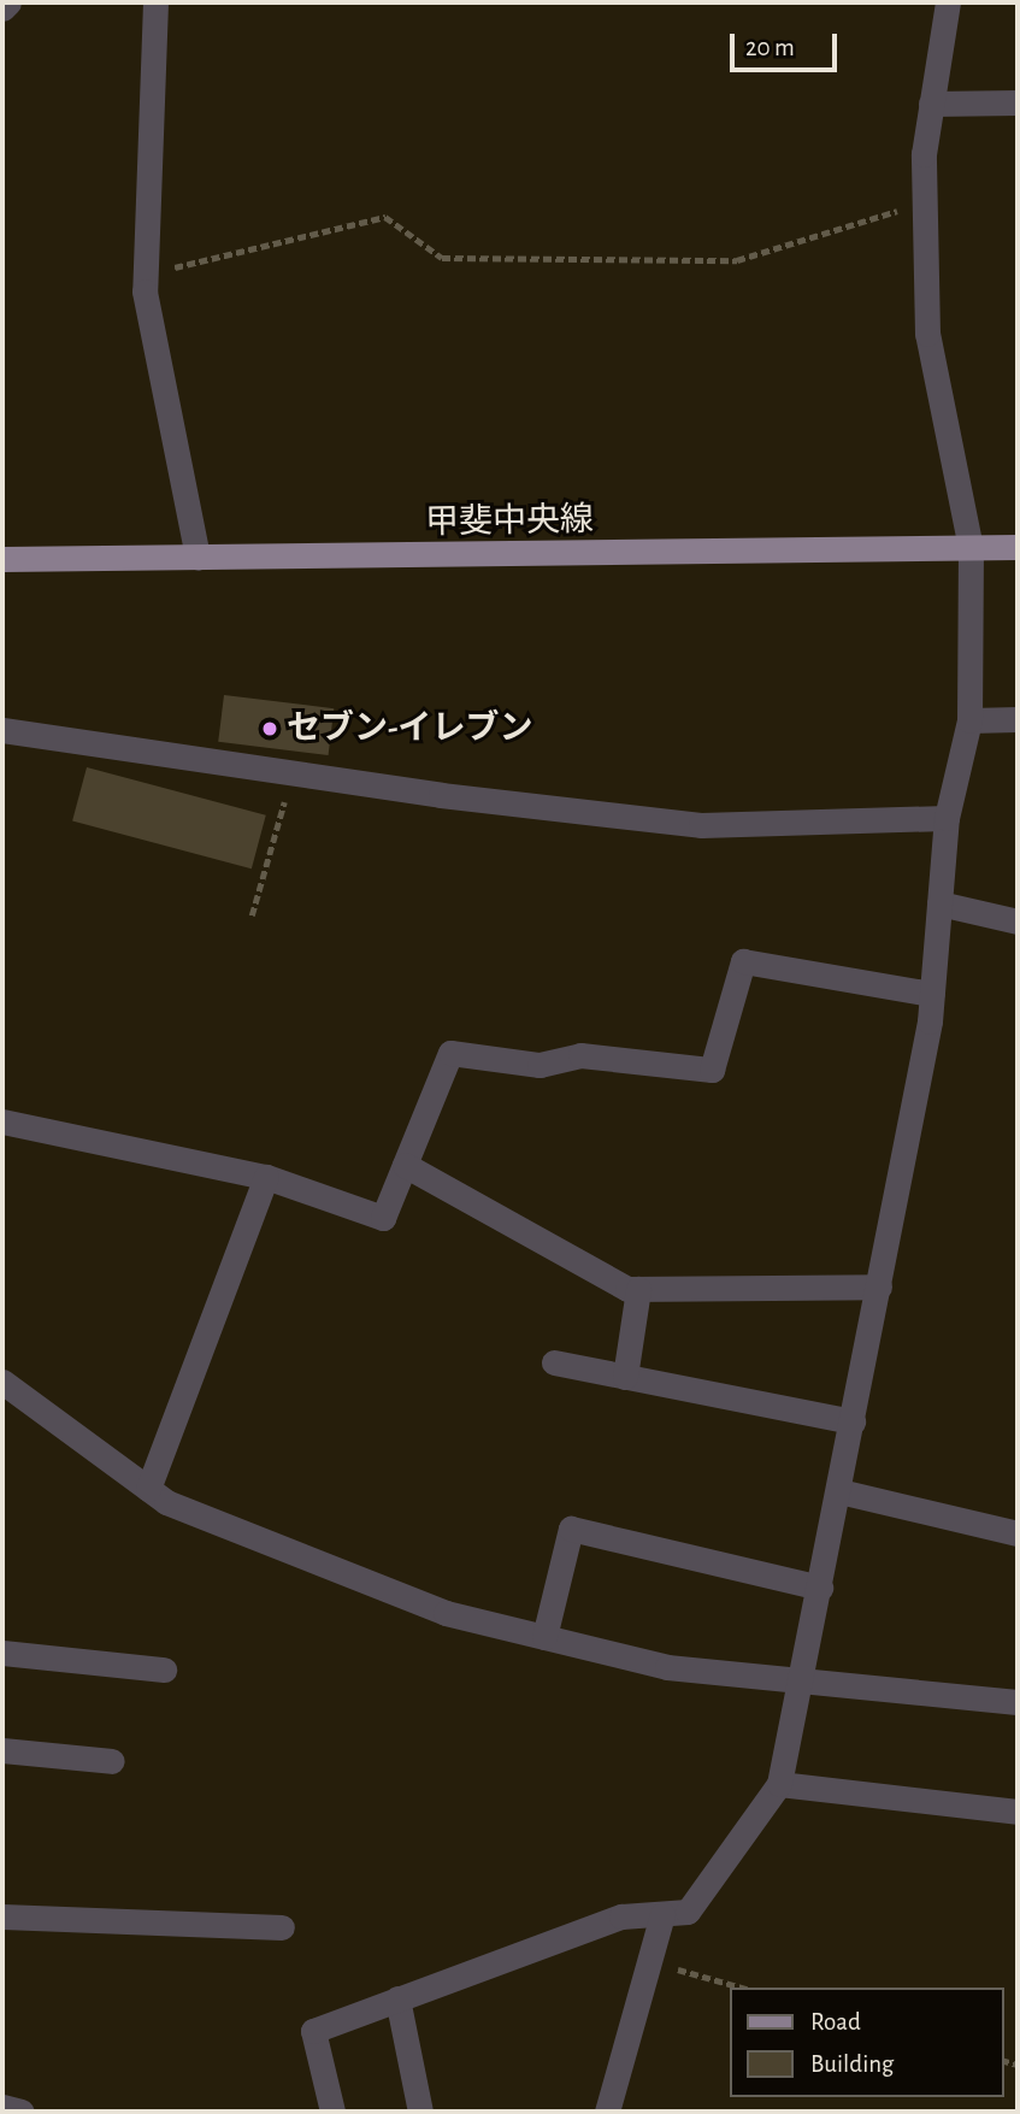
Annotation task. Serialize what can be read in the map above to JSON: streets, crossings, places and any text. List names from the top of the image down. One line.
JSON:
{"streets":{"main road":["甲斐中央線"]},"places":["セブン-イレブン"],"legend":["Road","Building"],"scale_bar":"20 m"}
